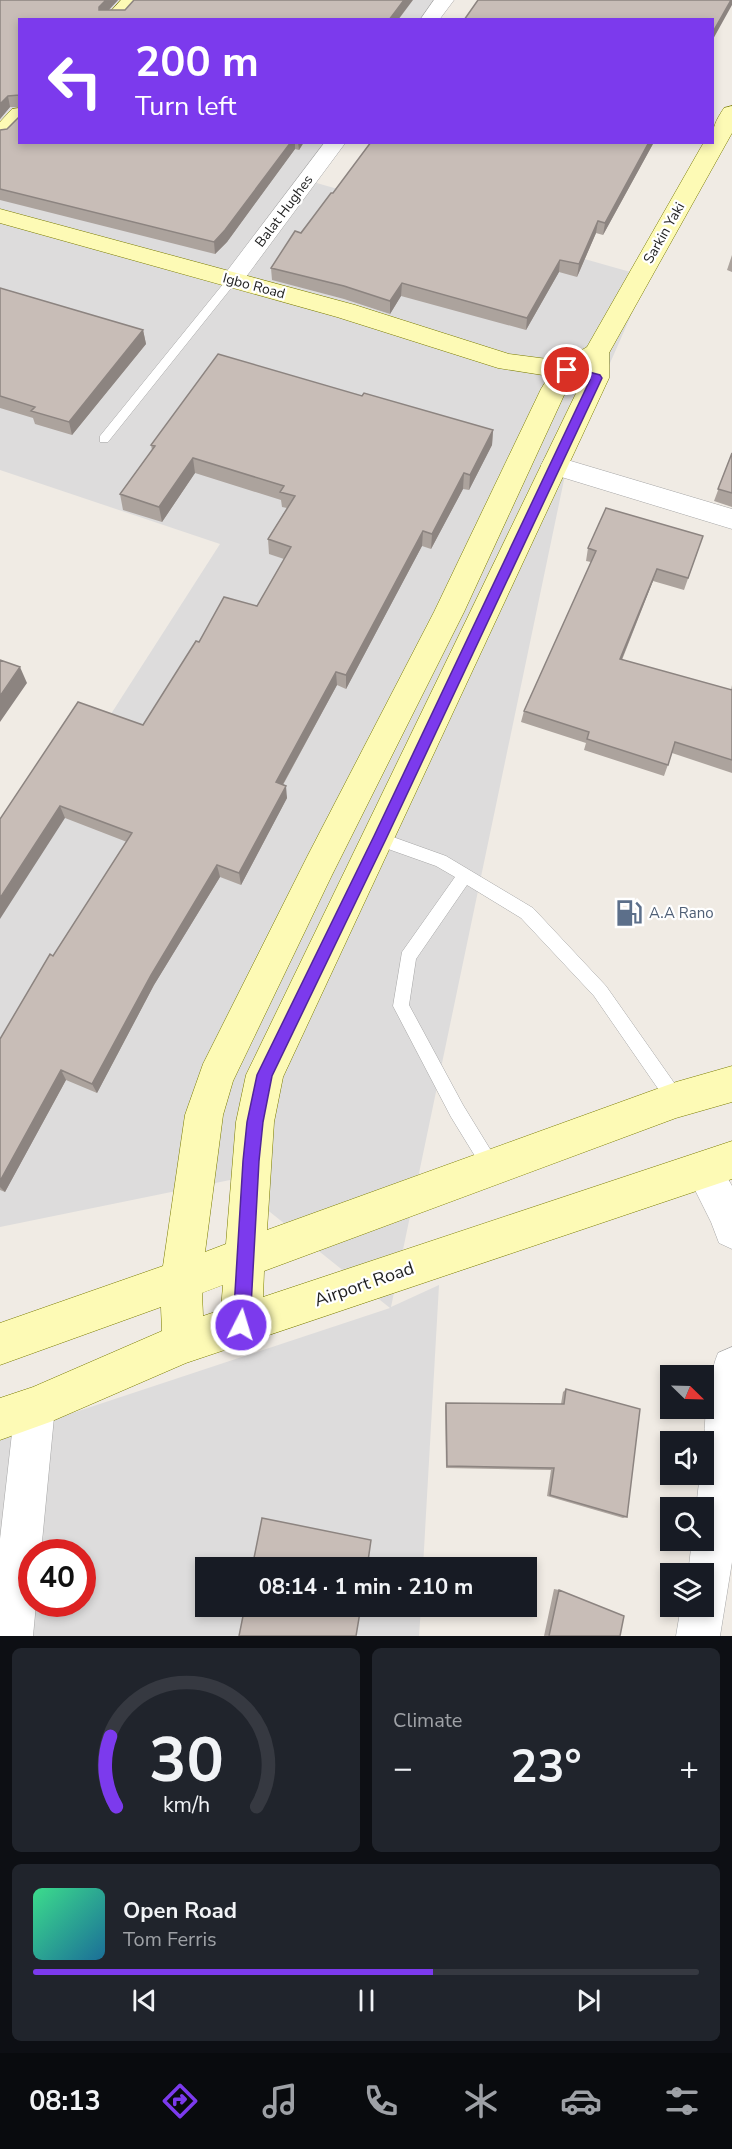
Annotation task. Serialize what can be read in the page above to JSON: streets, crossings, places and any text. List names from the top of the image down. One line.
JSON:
{"streets":{"street":["Balat Hughes","Sarkin Yaki","Igbo Road","Airport Road"]},"crossings":[["Balat Hughes","Igbo Road"],["Sarkin Yaki","Igbo Road"],["Sarkin Yaki","Airport Road"]],"places":{"fuel station":["A.A Rano"]},"north":"bottom right","page":{"turn":["200 m","Turn left"],"limit":"40","trip":"08:14 · 1 min · 210 m","tile":"Climate","heat":["−","23°","+"],"song":["Open Road","Tom Ferris"],"tabs":"08:13","gauge":["30","km/h"]}}
